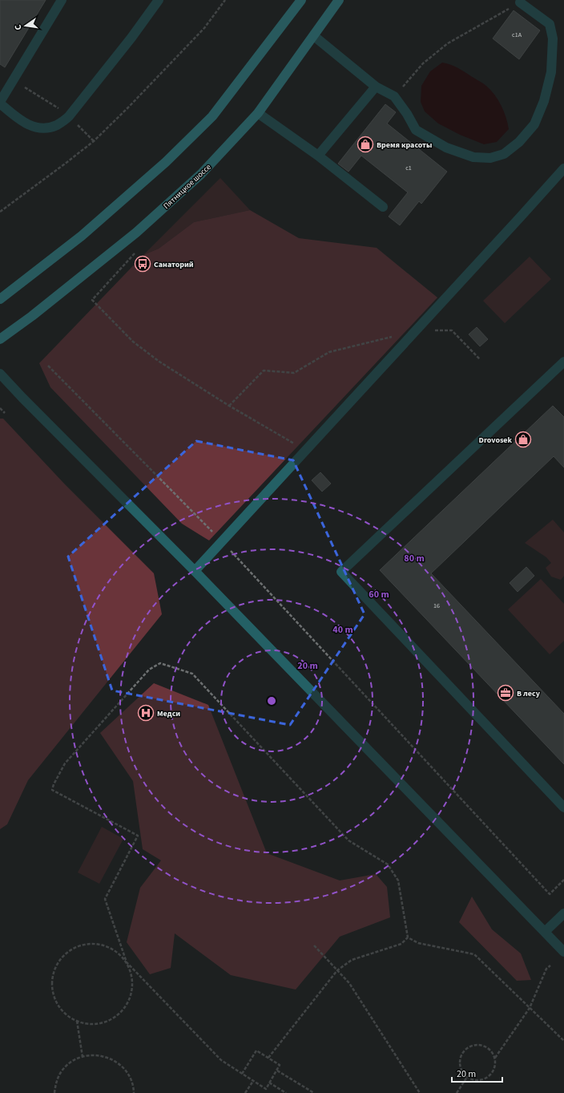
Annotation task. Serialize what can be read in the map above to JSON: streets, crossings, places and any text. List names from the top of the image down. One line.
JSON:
{"streets":{"main road":["Пятницкое шоссе"]},"places":{"shop":["Время красоты","Drovosek"],"bus stop":["Санаторий"],"office":["В лесу"],"hospital":["Медси"]},"house_numbers":["с1A","c1","16"],"scale_bar":"20 m","north":"left","rings":["80 m","60 m","40 m","20 m"]}
